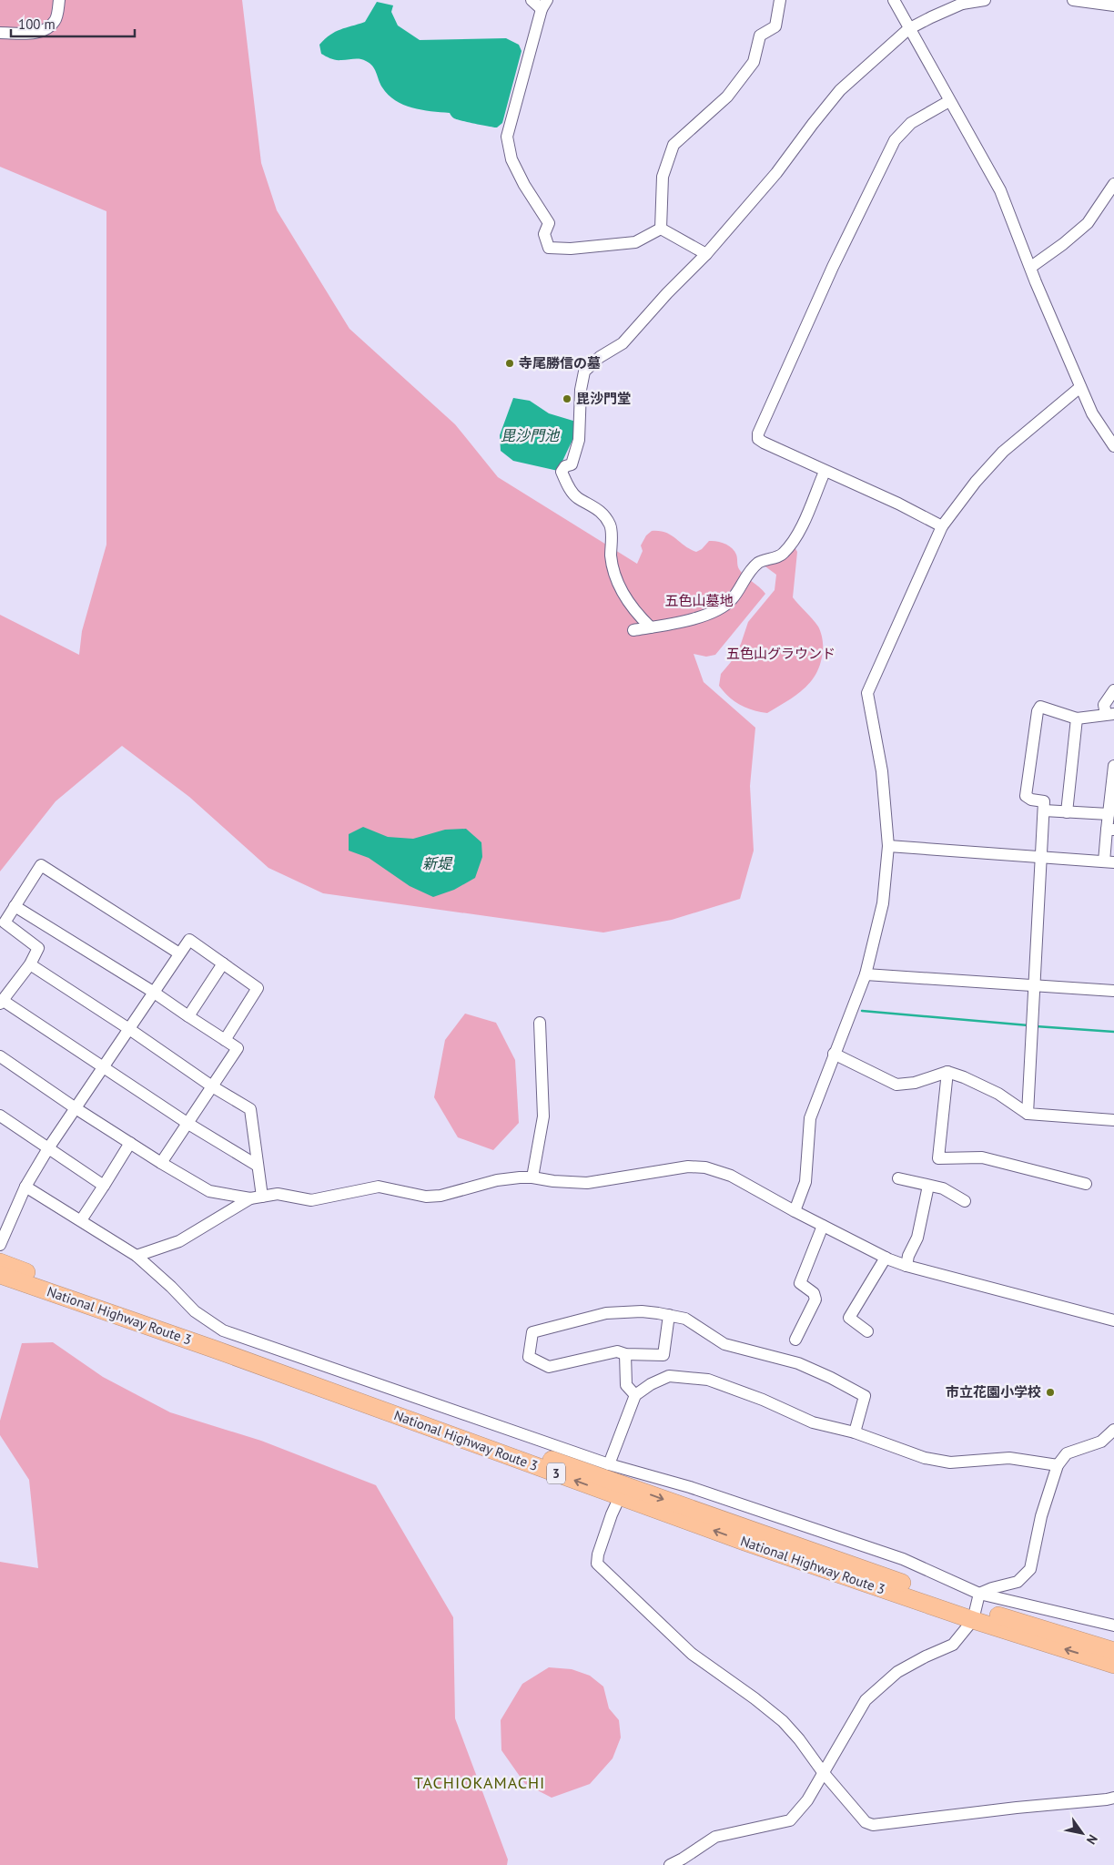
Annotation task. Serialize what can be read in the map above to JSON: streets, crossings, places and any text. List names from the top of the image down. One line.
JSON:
{"streets":{"highway":["National Highway Route 3","3"]},"districts":["TACHIOKAMACHI"],"water":["毘沙門池","新堤"],"parks":["五色山墓地","五色山グラウンド"],"places":["寺尾勝信の墓","毘沙門堂","市立花園小学校"],"scale_bar":"100 m","north":"bottom right"}
